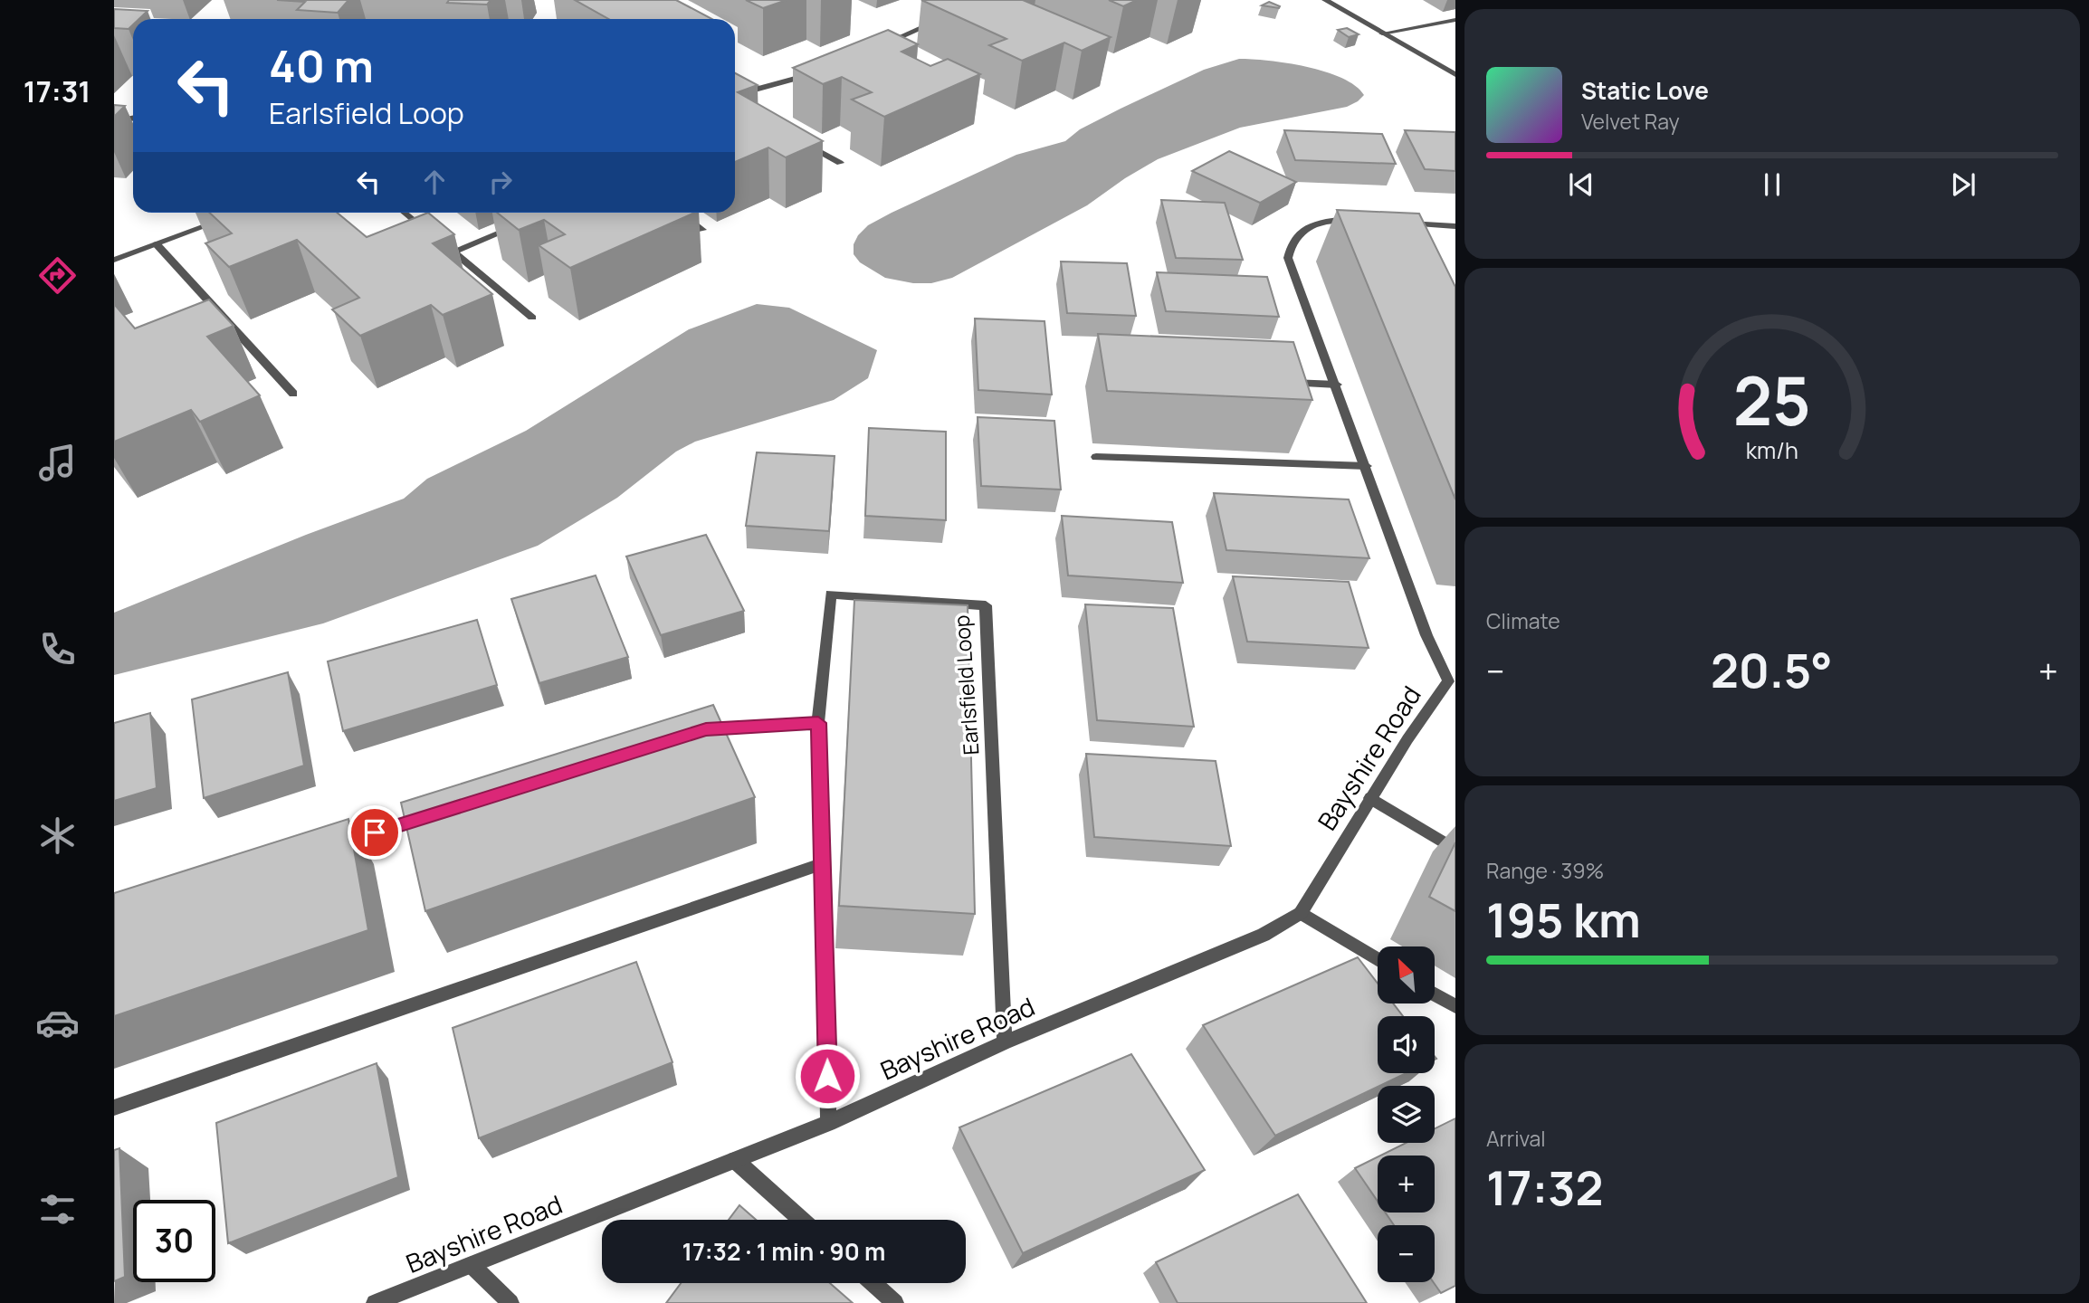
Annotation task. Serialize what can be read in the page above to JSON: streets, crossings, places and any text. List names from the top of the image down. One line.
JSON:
{"streets":{"street":["Earlsfield Loop","Bayshire Road"]},"crossings":[["Earlsfield Loop","Bayshire Road"]],"north":"top left","page":{"tabs":"17:31","turn":["40 m","Earlsfield Loop"],"song":["Static Love","Velvet Ray"],"tile":["Climate",["Range · 39%","195 km"],["Arrival","17:32"]],"heat":["−","20.5°","+"],"map_buttons":["+","−"],"limit":"30","trip":"17:32 · 1 min · 90 m","gauge":["25","km/h"]}}
